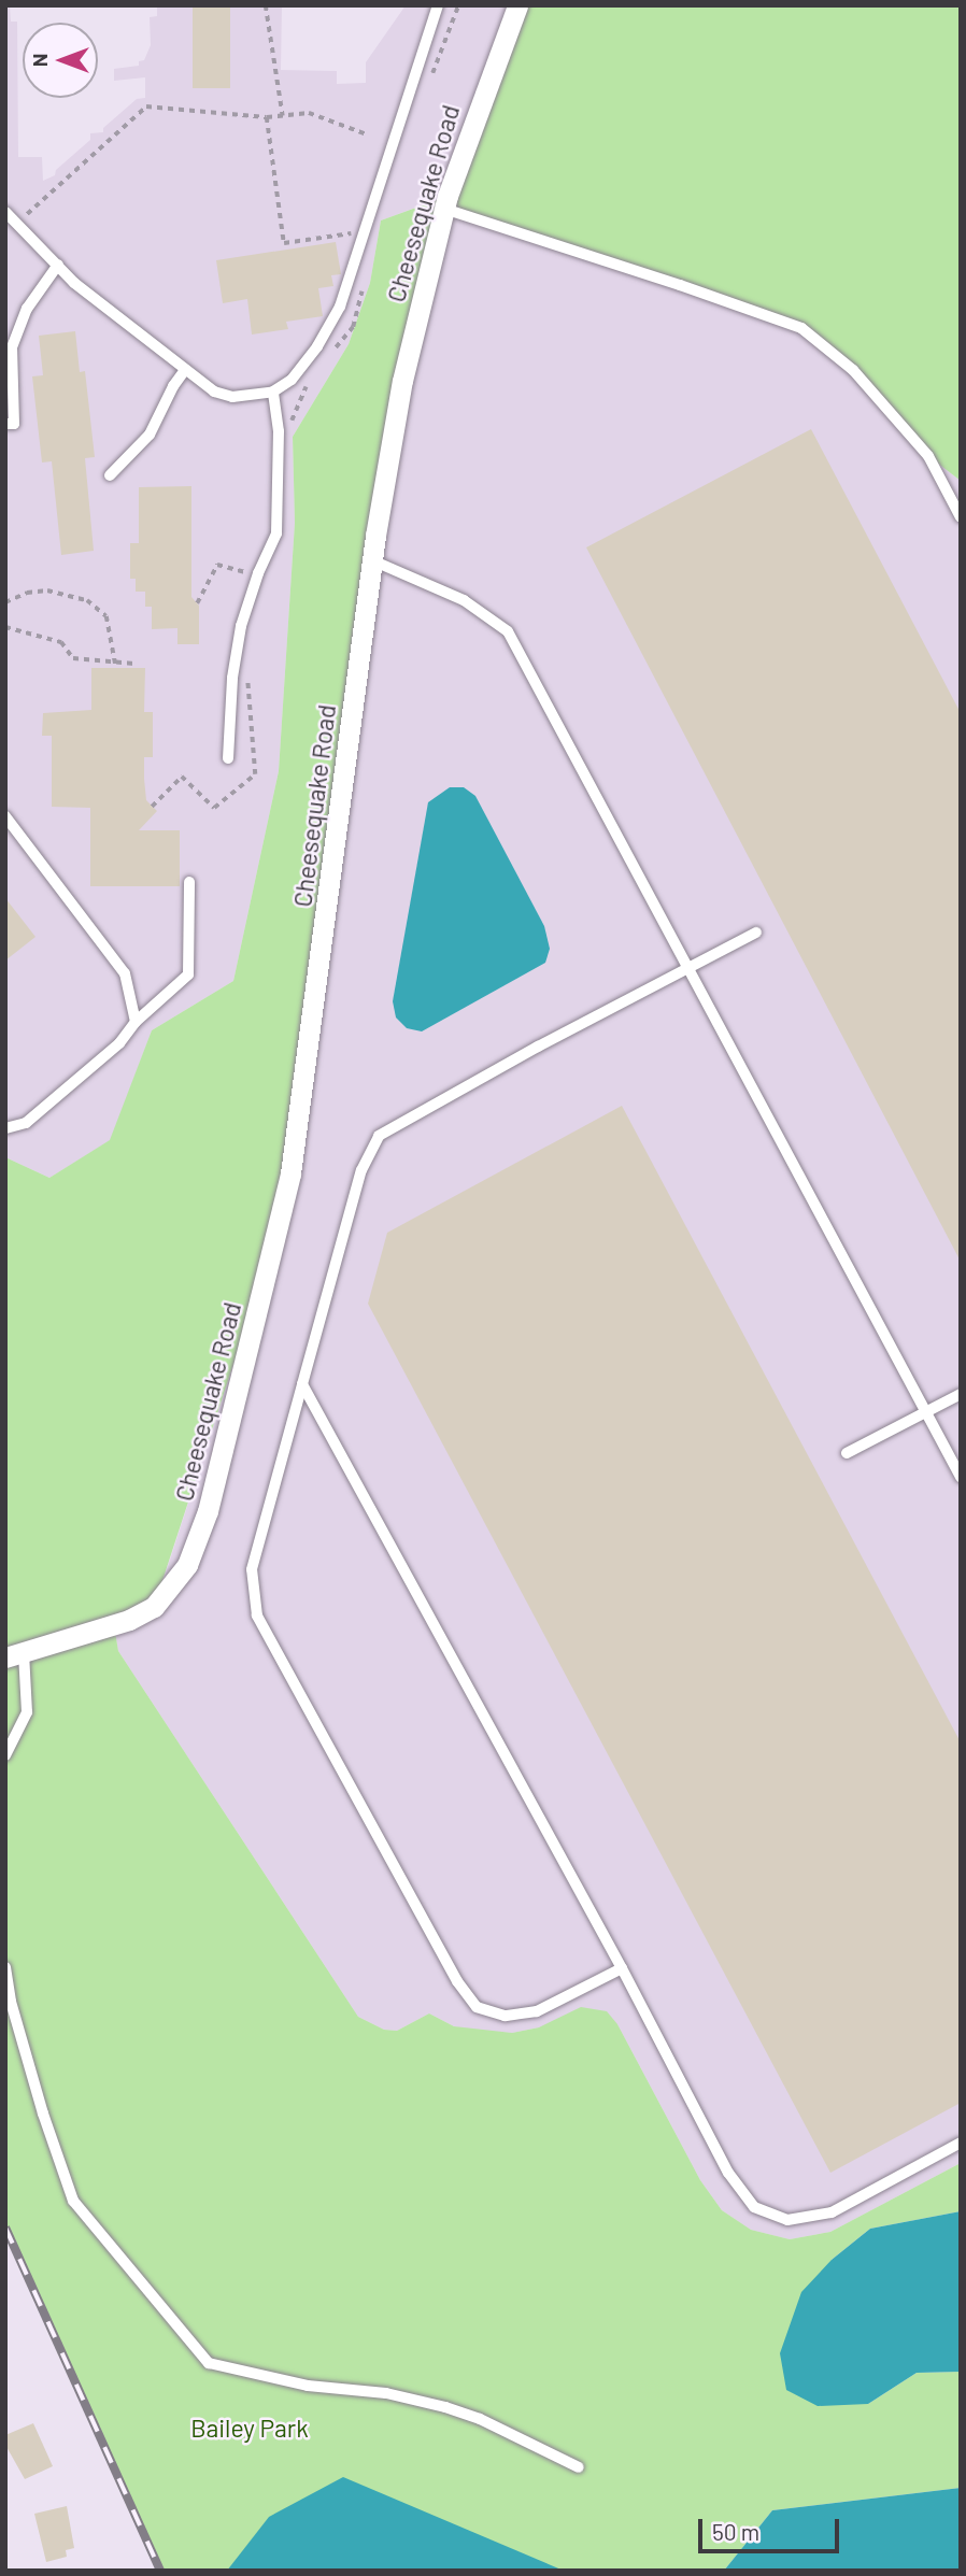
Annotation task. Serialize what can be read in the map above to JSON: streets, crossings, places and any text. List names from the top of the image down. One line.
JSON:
{"streets":{"street":["Cheesequake Road"]},"parks":["Bailey Park"],"scale_bar":"50 m","north":"left"}
